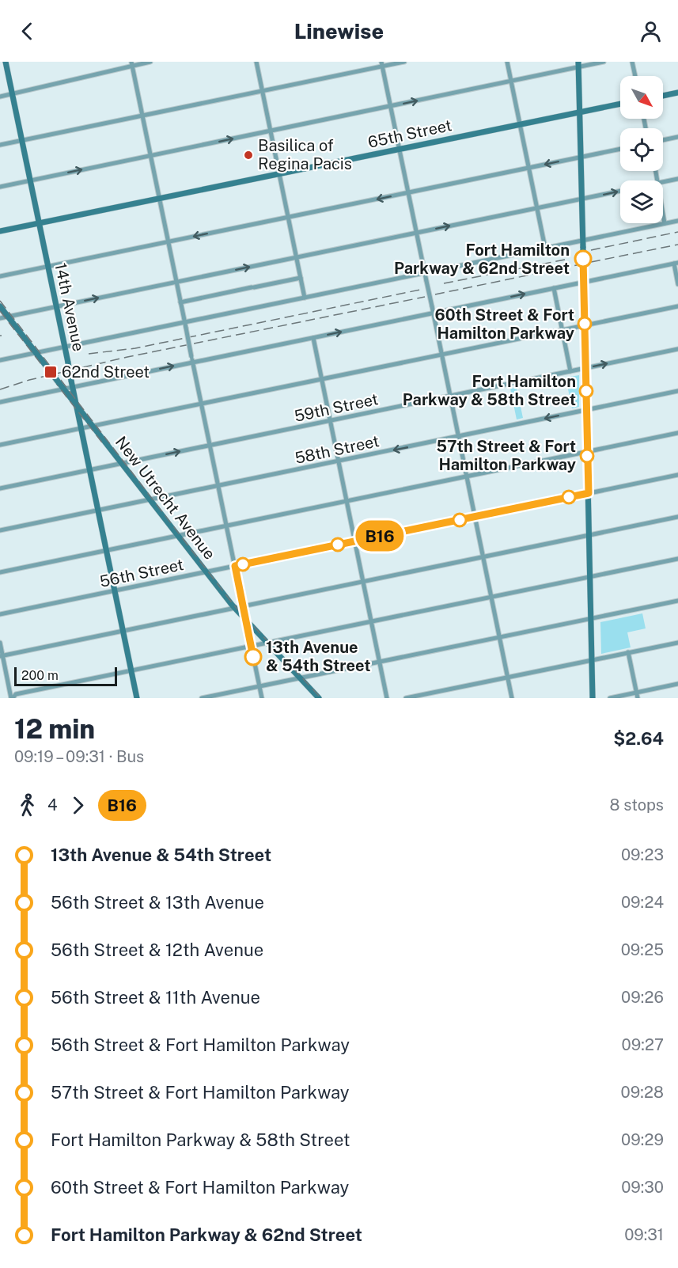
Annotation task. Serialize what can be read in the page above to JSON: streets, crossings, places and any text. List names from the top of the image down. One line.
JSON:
{"streets":{"main road":["65th Street","14th Avenue","New Utrecht Avenue"],"street":["59th Street","58th Street","56th Street"]},"crossings":[["65th Street","14th Avenue"],["14th Avenue","59th Street"],["14th Avenue","58th Street"],["14th Avenue","New Utrecht Avenue"],["14th Avenue","56th Street"],["59th Street","New Utrecht Avenue"],["58th Street","New Utrecht Avenue"],["New Utrecht Avenue","56th Street"]],"one_way":["58th Street"],"places":{"other":["Basilica of Regina Pacis","Fort Hamilton Parkway & 62nd Street","60th Street & Fort Hamilton Parkway","Fort Hamilton Parkway & 58th Street","57th Street & Fort Hamilton Parkway","13th Avenue & 54th Street"],"transit":["62nd Street"]},"lines":["bus line B16"],"scale_bar":"200 m","north":"bottom right","page":{"header":"Linewise","on_map":"B16","scale":"200 m","heading":["12 min","09:19 – 09:31 · Bus","$2.64"],"legs":["4","B16","8 stops"],"list":[{"name":"13th Avenue & 54th Street","value":"09:23"},{"name":"56th Street & 13th Avenue","value":"09:24"},{"name":"56th Street & 12th Avenue","value":"09:25"},{"name":"56th Street & 11th Avenue","value":"09:26"},{"name":"56th Street & Fort Hamilton Parkway","value":"09:27"},{"name":"57th Street & Fort Hamilton Parkway","value":"09:28"},{"name":"Fort Hamilton Parkway & 58th Street","value":"09:29"},{"name":"60th Street & Fort Hamilton Parkway","value":"09:30"},{"name":"Fort Hamilton Parkway & 62nd Street","value":"09:31"}]}}
